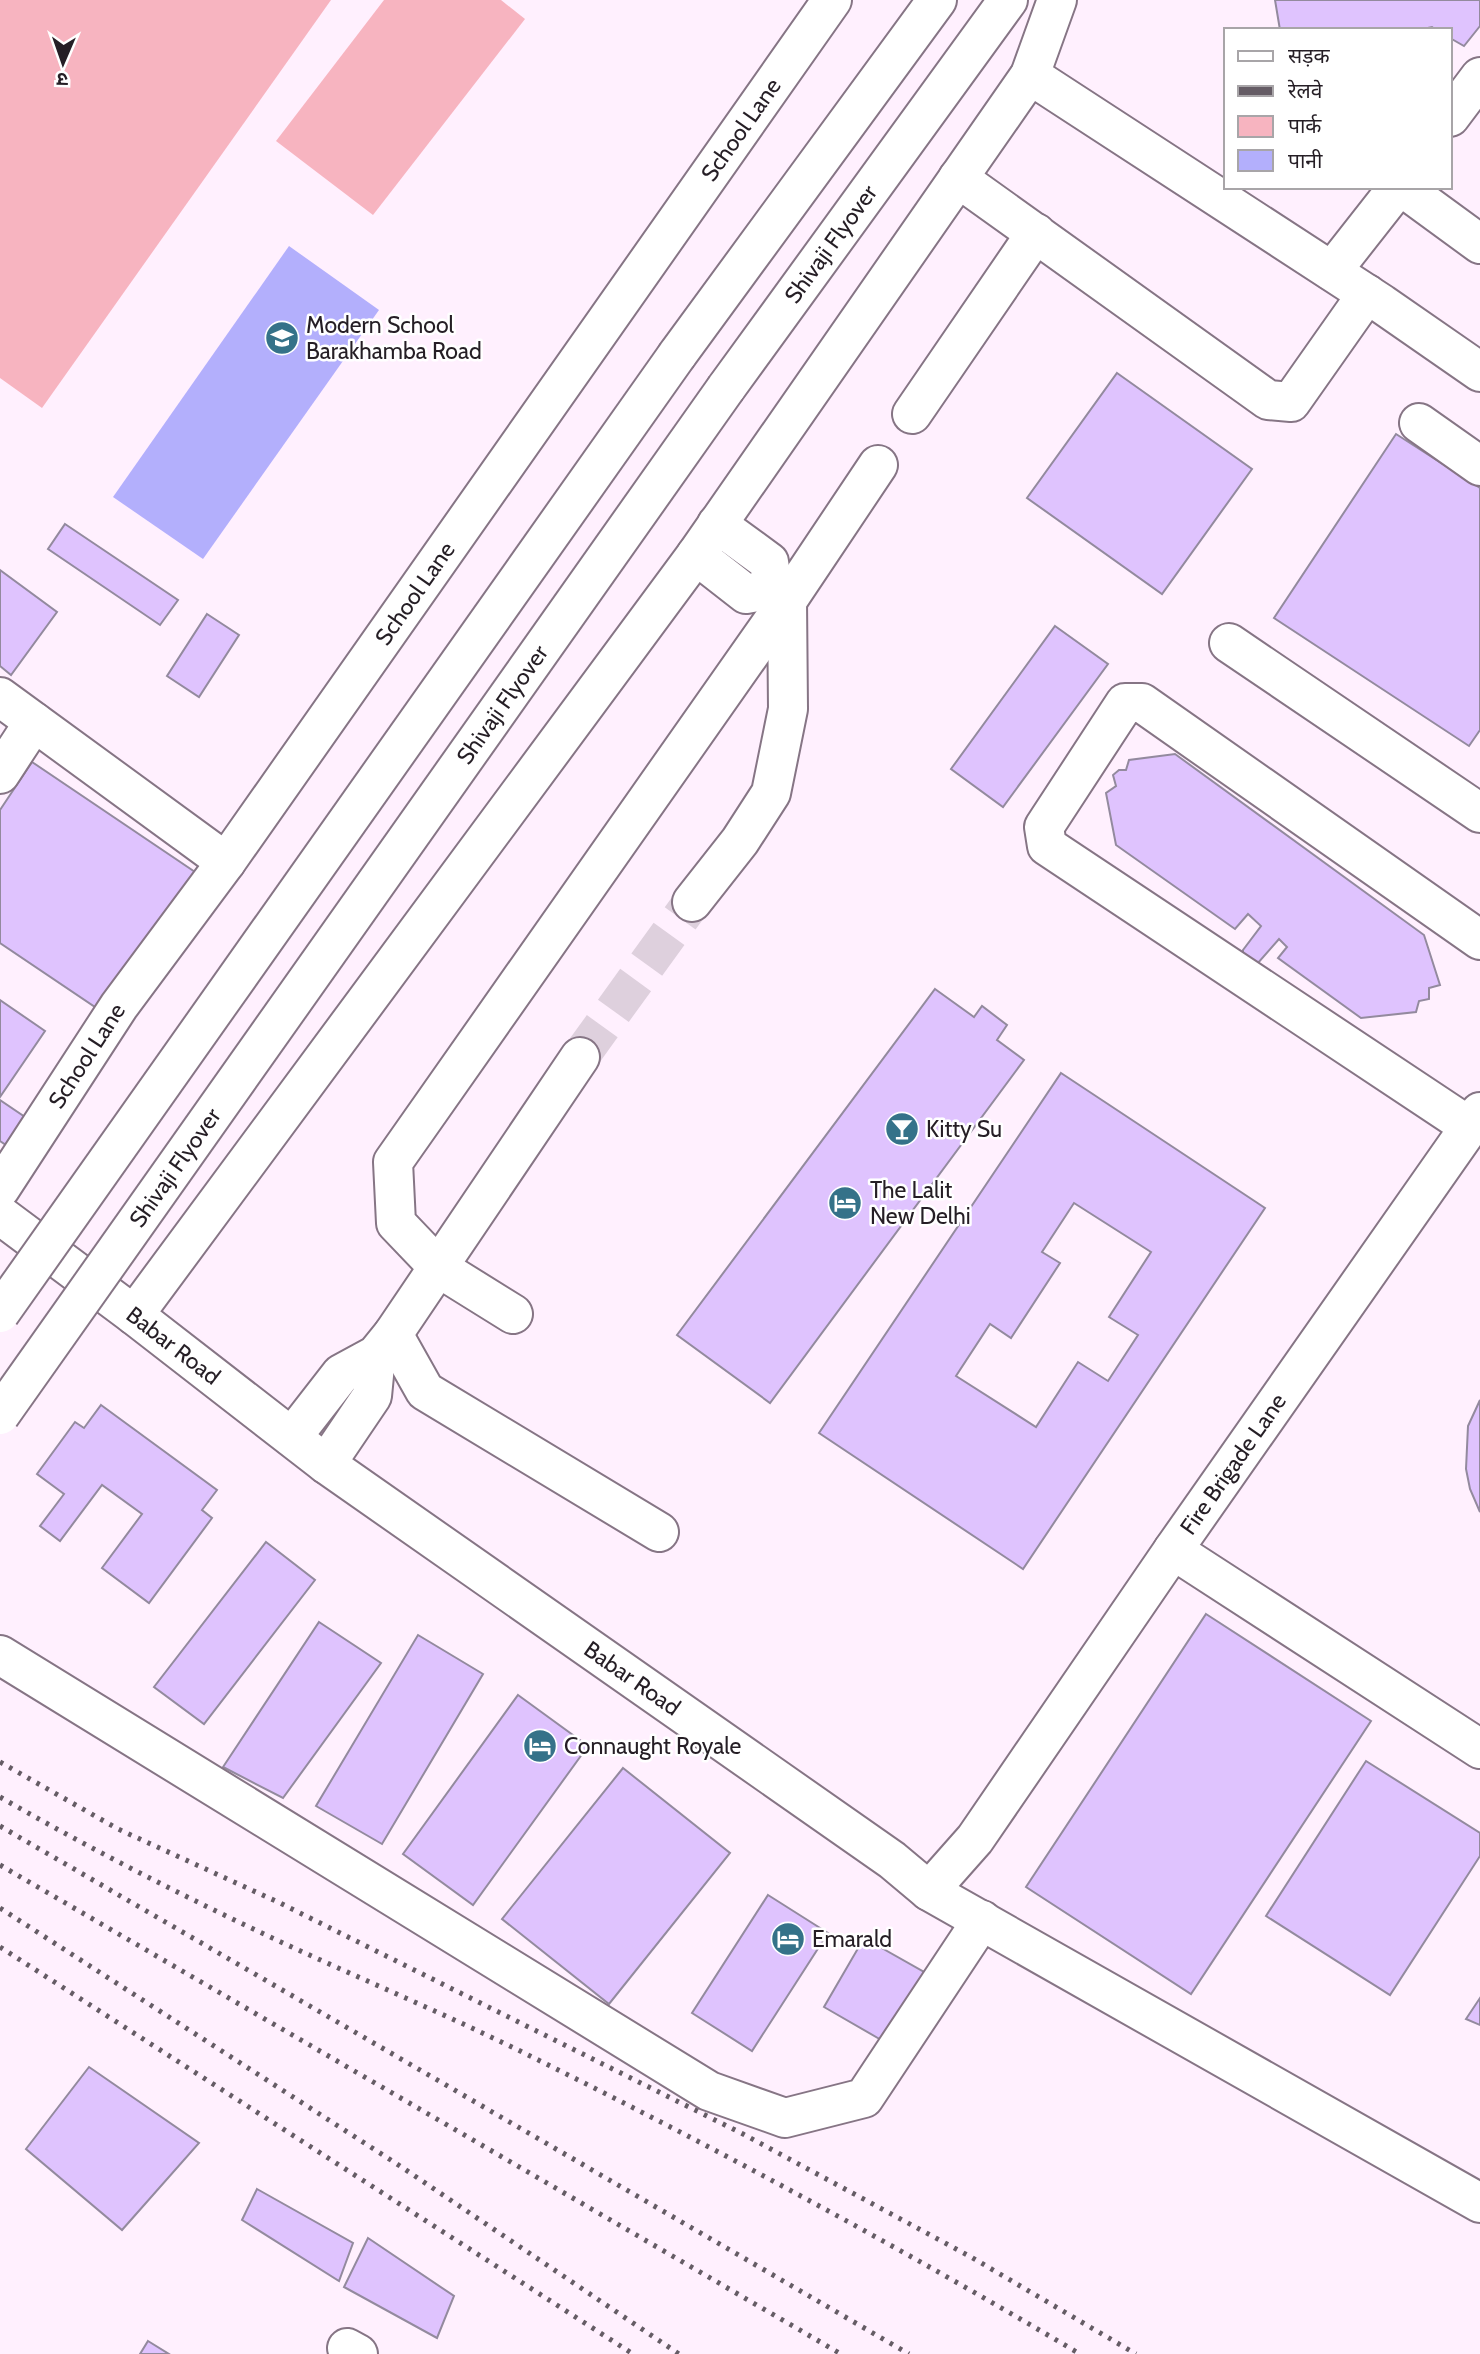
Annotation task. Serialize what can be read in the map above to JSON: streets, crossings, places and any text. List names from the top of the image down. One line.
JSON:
{"streets":{"street":["School Lane","Shivaji Flyover","Babar Road","Fire Brigade Lane"]},"places":{"school or university":["Modern School Barakhamba Road"],"bar":["Kitty Su"],"hotel":["The Lalit New Delhi","Connaught Royale","Emarald"]},"legend":["सड़क","रेलवे","पार्क","पानी"],"north":"bottom"}
